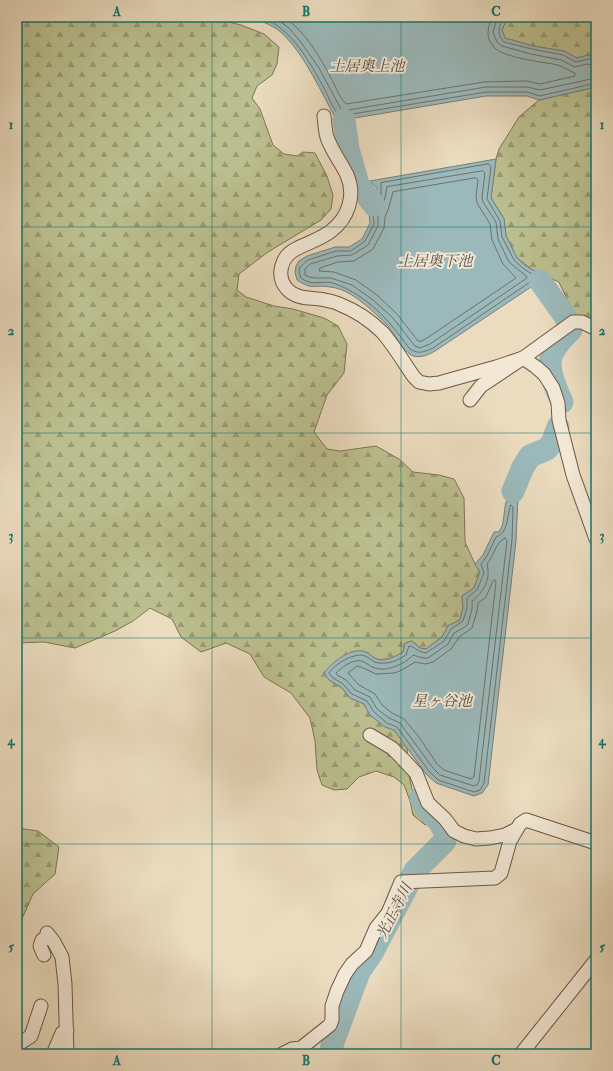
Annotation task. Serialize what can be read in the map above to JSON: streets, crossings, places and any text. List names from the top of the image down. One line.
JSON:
{"water":["土居奥上池","土居奥下池","星ヶ谷池","光正寺川"],"grid":{"columns":["A","B","C"],"rows":["1","2","3","4","5"]}}
